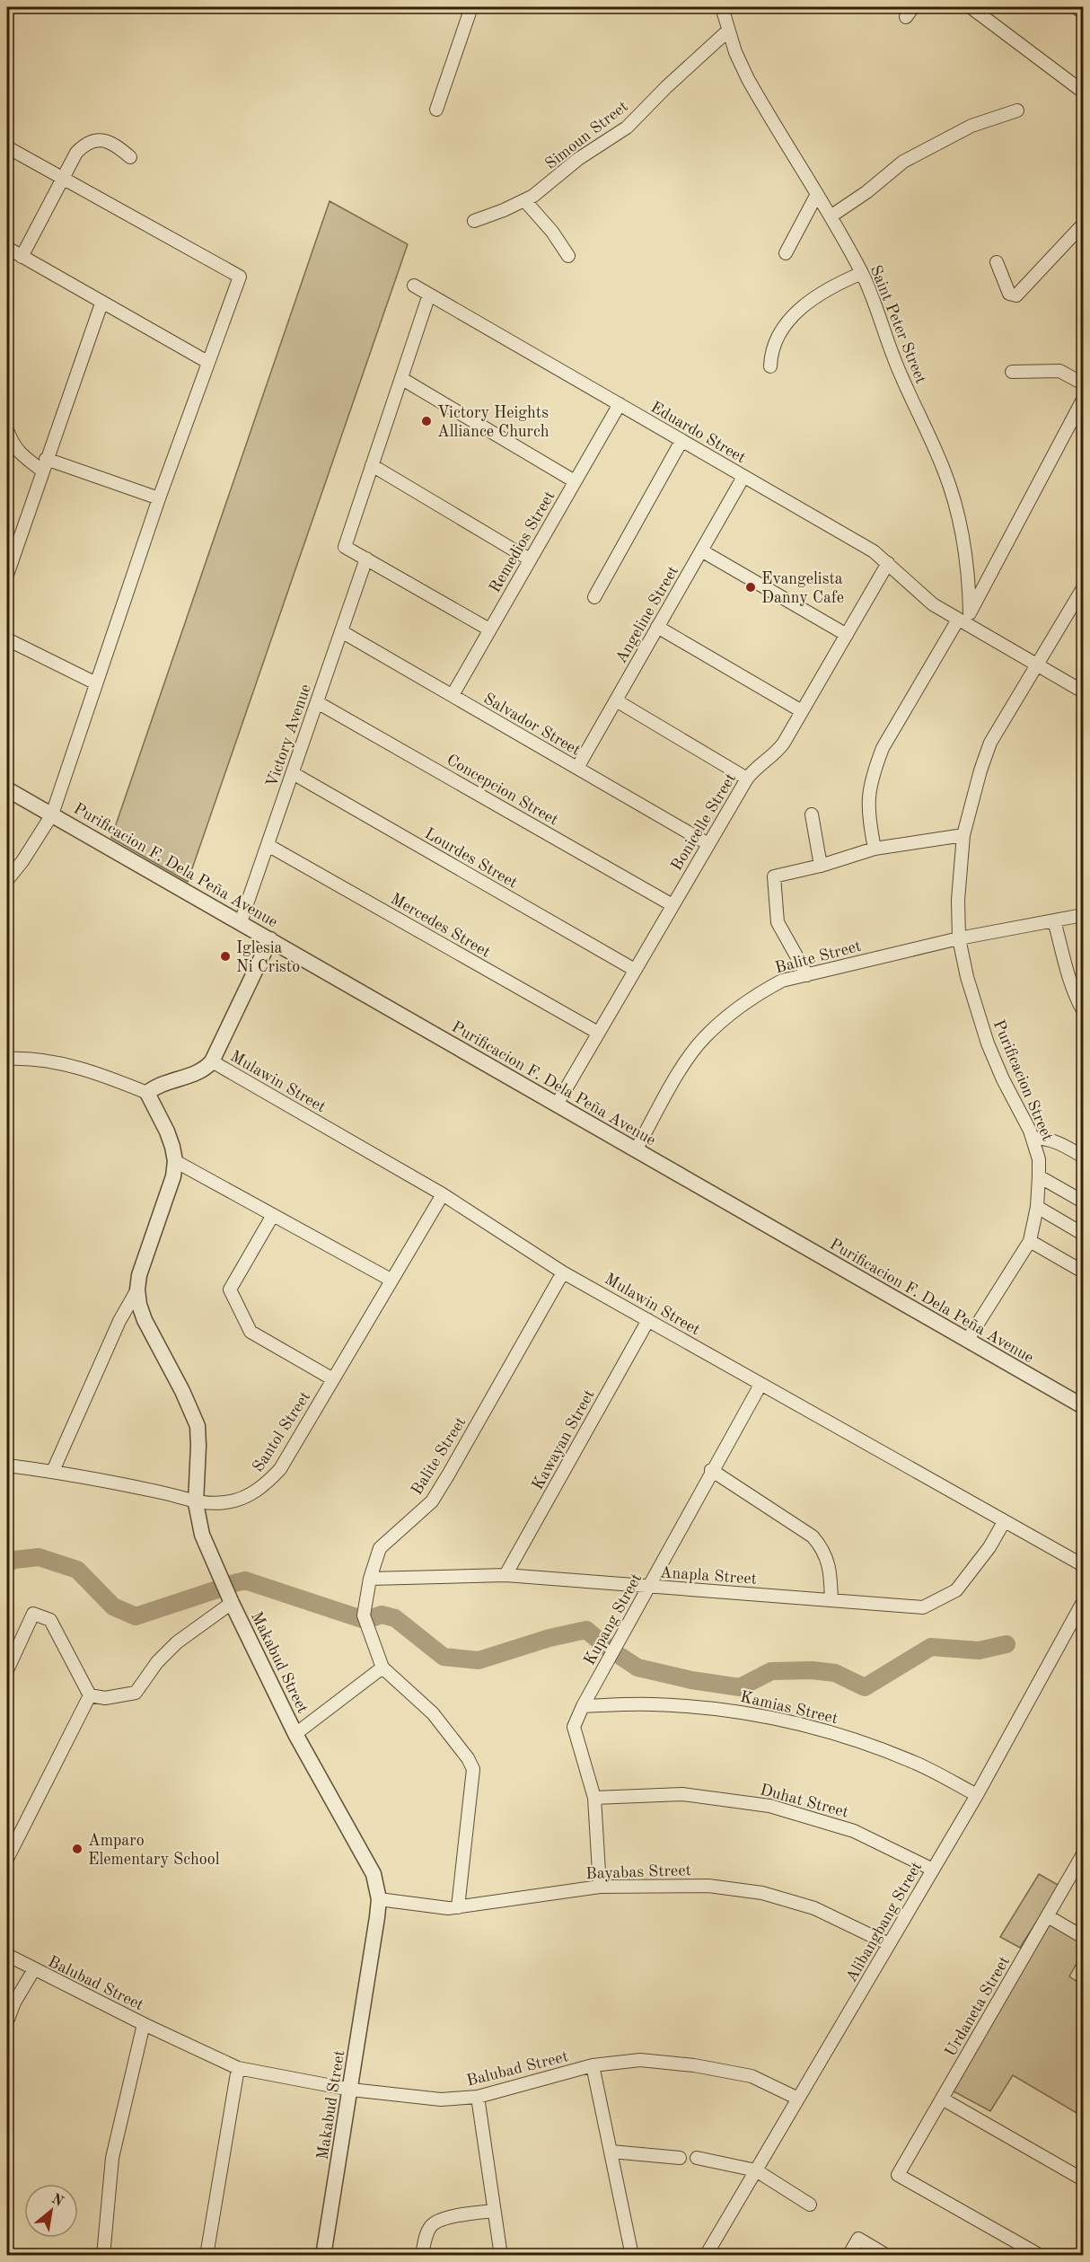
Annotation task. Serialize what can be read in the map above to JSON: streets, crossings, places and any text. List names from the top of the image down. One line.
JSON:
{"streets":{"street":["Simoun Street","Saint Peter Street","Eduardo Street","Remedios Street","Angeline Street","Salvador Street","Victory Avenue","Concepcion Street","Bonicelle Street","Lourdes Street","Purificacion F. Dela Peña Avenue","Mercedes Street","Balite Street","Purificacion Street","Mulawin Street","Santol Street","Kawayan Street","Anapla Street","Kupang Street","Makabud Street","Kamias Street","Duhat Street","Bayabas Street","Alibangbang Street","Balubad Street","Urdaneta Street"]},"crossings":[["Simoun Street","Saint Peter Street"],["Saint Peter Street","Eduardo Street"],["Eduardo Street","Remedios Street"],["Eduardo Street","Angeline Street"],["Eduardo Street","Bonicelle Street"],["Eduardo Street","Purificacion Street"],["Remedios Street","Salvador Street"],["Angeline Street","Salvador Street"],["Salvador Street","Victory Avenue"],["Salvador Street","Bonicelle Street"],["Victory Avenue","Concepcion Street"],["Victory Avenue","Lourdes Street"],["Victory Avenue","Purificacion F. Dela Peña Avenue"],["Victory Avenue","Mercedes Street"],["Concepcion Street","Bonicelle Street"],["Bonicelle Street","Lourdes Street"],["Bonicelle Street","Purificacion F. Dela Peña Avenue"],["Bonicelle Street","Mercedes Street"],["Purificacion F. Dela Peña Avenue","Balite Street"],["Purificacion F. Dela Peña Avenue","Purificacion Street"],["Balite Street","Purificacion Street"],["Balite Street","Mulawin Street"],["Balite Street","Anapla Street"],["Balite Street","Bayabas Street"],["Mulawin Street","Santol Street"],["Mulawin Street","Kawayan Street"],["Mulawin Street","Anapla Street"],["Mulawin Street","Kupang Street"],["Santol Street","Makabud Street"],["Kawayan Street","Anapla Street"],["Anapla Street","Kupang Street"],["Kupang Street","Kamias Street"],["Kupang Street","Duhat Street"],["Kupang Street","Bayabas Street"],["Makabud Street","Bayabas Street"],["Makabud Street","Balubad Street"],["Kamias Street","Alibangbang Street"],["Duhat Street","Alibangbang Street"],["Bayabas Street","Alibangbang Street"],["Alibangbang Street","Balubad Street"]],"places":["Victory Heights Alliance Church","Evangelista Danny Cafe","Iglesia Ni Cristo","Amparo Elementary School"],"north":"top right"}
